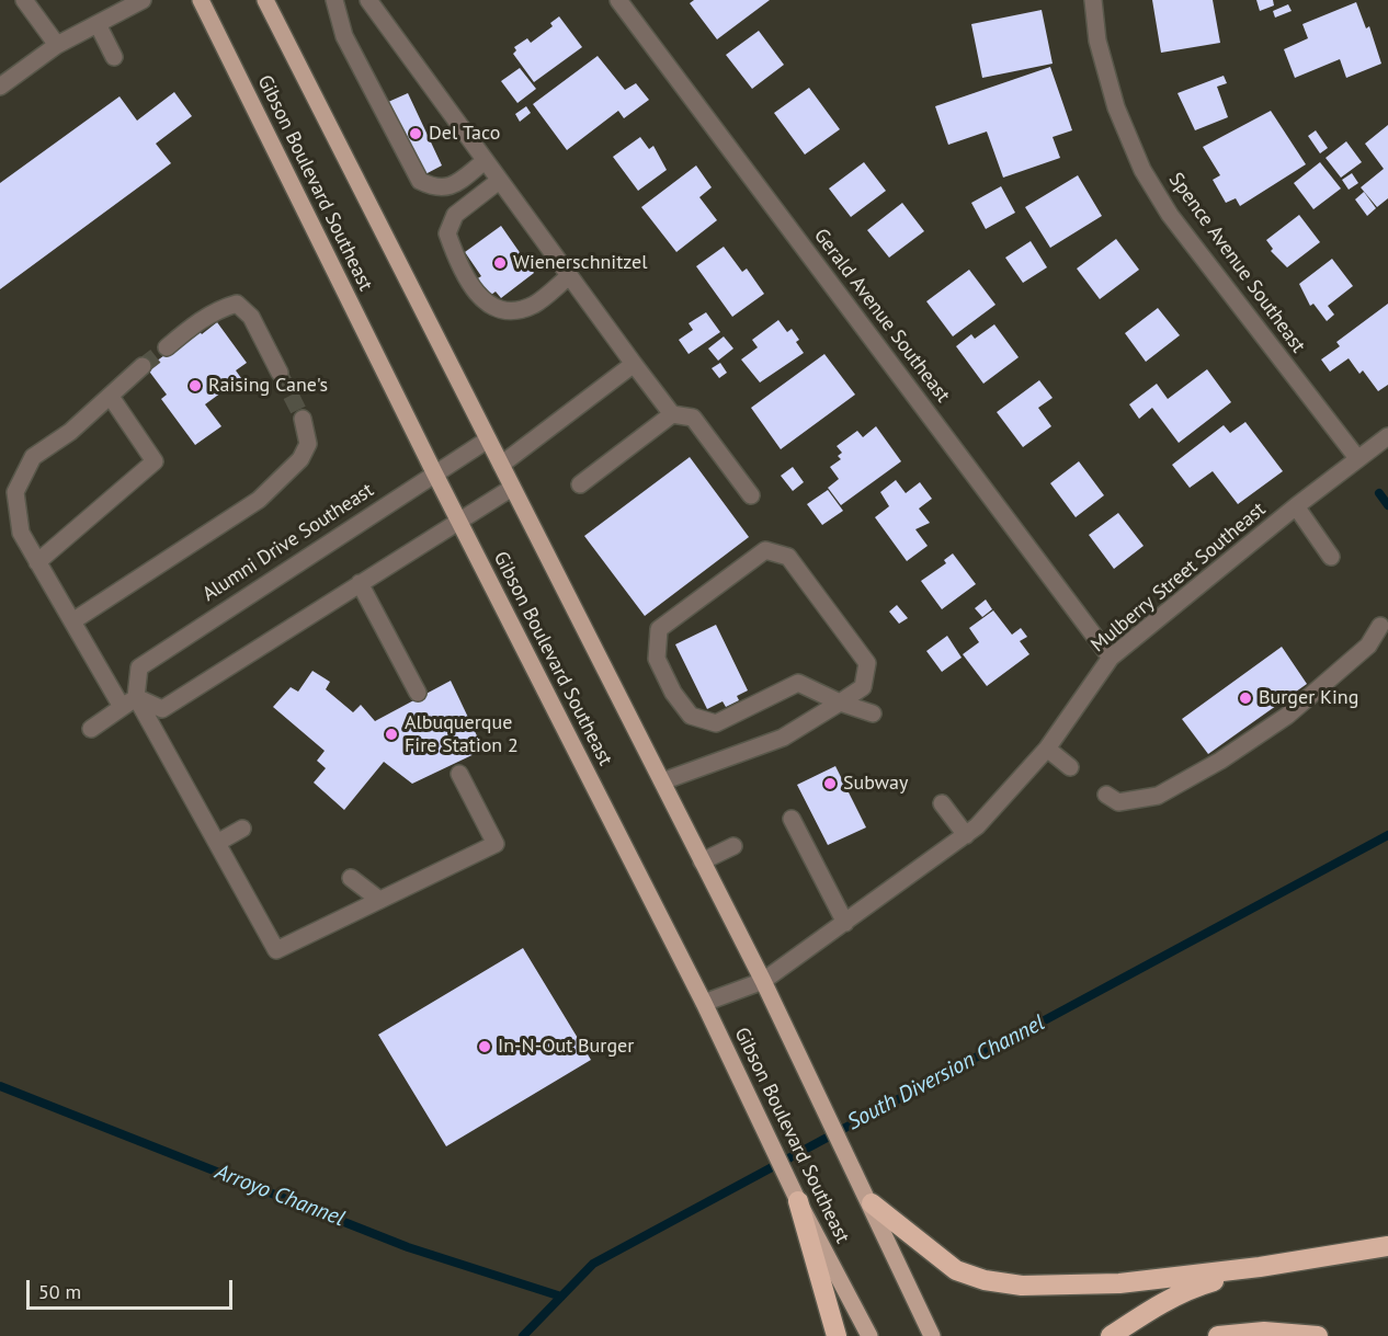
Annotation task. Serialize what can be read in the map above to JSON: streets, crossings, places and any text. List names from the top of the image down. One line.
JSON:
{"streets":{"main road":["Gibson Boulevard Southeast"],"street":["Spence Avenue Southeast","Gerald Avenue Southeast","Alumni Drive Southeast","Mulberry Street Southeast"]},"crossings":[["Gibson Boulevard Southeast","Alumni Drive Southeast"],["Gibson Boulevard Southeast","Mulberry Street Southeast"],["Spence Avenue Southeast","Mulberry Street Southeast"],["Gerald Avenue Southeast","Mulberry Street Southeast"]],"water":["South Diversion Channel","Arroyo Channel"],"places":["Del Taco","Wienerschnitzel","Raising Cane's","Burger King","Albuquerque Fire Station 2","Subway","In-N-Out Burger"],"scale_bar":"50 m"}
